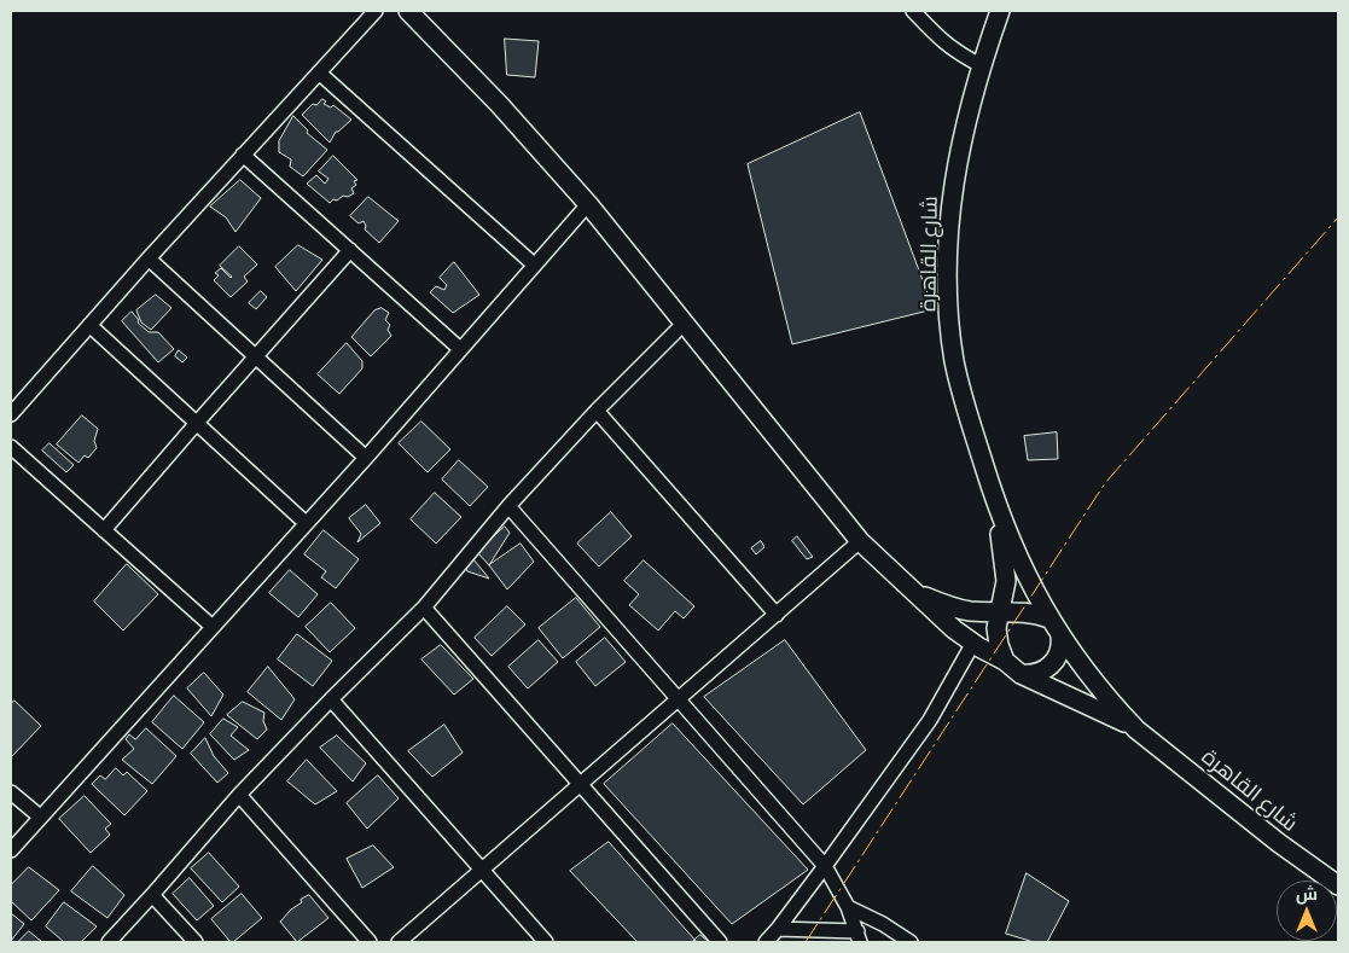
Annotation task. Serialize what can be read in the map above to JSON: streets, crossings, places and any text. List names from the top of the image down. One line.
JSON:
{"streets":{"main road":["شارع القاهرة"]},"north":"top"}
